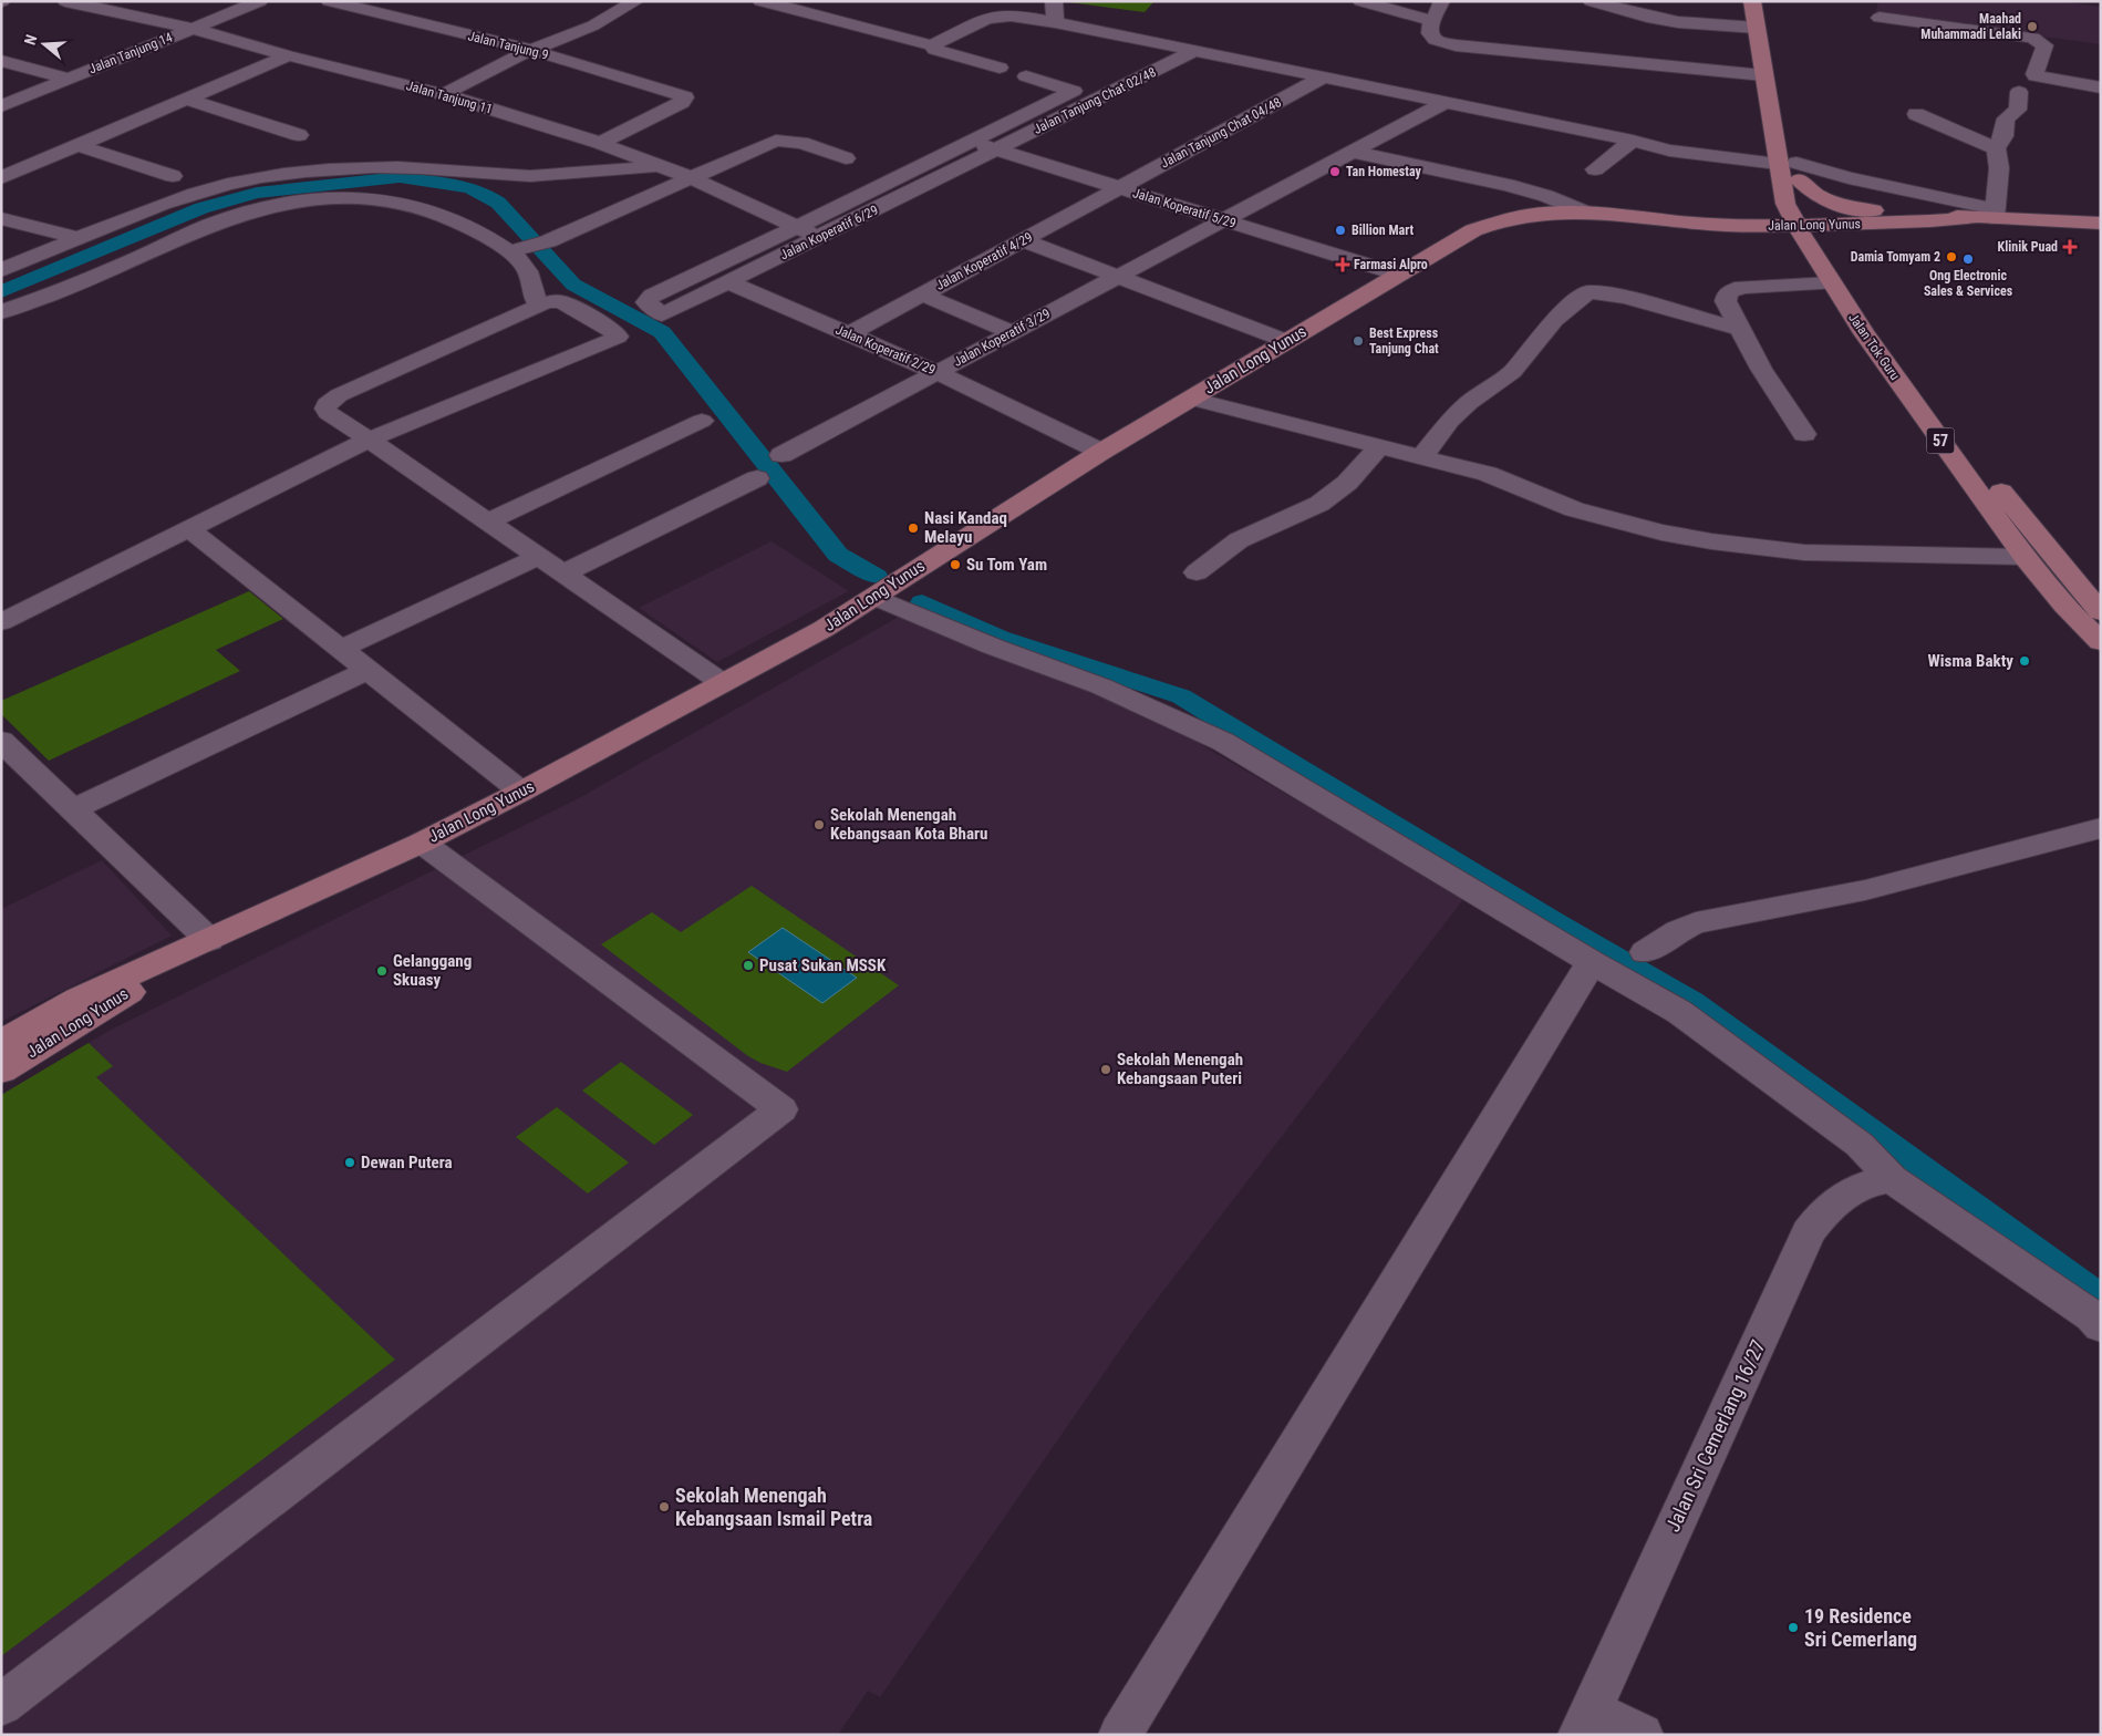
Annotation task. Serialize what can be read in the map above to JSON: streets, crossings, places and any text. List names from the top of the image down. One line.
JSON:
{"streets":{"main road":["Jalan Long Yunus","Jalan Tok Guru","57"],"street":["Jalan Tanjung 9","Jalan Tanjung 14","Jalan Tanjung 11","Jalan Tanjung Chat 02/48","Jalan Tanjung Chat 04/48","Jalan Koperatif 5/29","Jalan Koperatif 6/29","Jalan Koperatif 4/29","Jalan Koperatif 3/29","Jalan Koperatif 2/29","Jalan Sri Cemerlang 16/27"]},"crossings":[["Jalan Tanjung 9","Jalan Tanjung 11"],["Jalan Tanjung 14","Jalan Tanjung 11"],["Jalan Tanjung 11","Jalan Koperatif 6/29"],["Jalan Tanjung Chat 02/48","Jalan Koperatif 5/29"],["Jalan Tanjung Chat 02/48","Jalan Koperatif 6/29"],["Jalan Tanjung Chat 04/48","Jalan Koperatif 5/29"],["Jalan Tanjung Chat 04/48","Jalan Koperatif 4/29"],["Jalan Koperatif 5/29","Jalan Long Yunus"],["Jalan Koperatif 5/29","Jalan Koperatif 6/29"],["Jalan Koperatif 5/29","Jalan Koperatif 4/29"],["Jalan Koperatif 5/29","Jalan Koperatif 3/29"],["Jalan Long Yunus","Jalan Tok Guru"],["Jalan Long Yunus","Jalan Koperatif 2/29"],["Jalan Koperatif 6/29","Jalan Koperatif 2/29"],["Jalan Koperatif 4/29","Jalan Koperatif 2/29"],["Jalan Koperatif 3/29","Jalan Koperatif 2/29"]],"places":{"other":["Maahad Muhammadi Lelaki","Tan Homestay","Billion Mart","Damia Tomyam 2","Ong Electronic Sales & Services","Best Express Tanjung Chat","Nasi Kandaq Melayu","Su Tom Yam","Wisma Bakty","Sekolah Menengah Kebangsaan Kota Bharu","Pusat Sukan MSSK","Gelanggang Skuasy","Sekolah Menengah Kebangsaan Puteri","Dewan Putera","Sekolah Menengah Kebangsaan Ismail Petra","19 Residence Sri Cemerlang"],"health":["Klinik Puad","Farmasi Alpro"]},"north":"left"}
